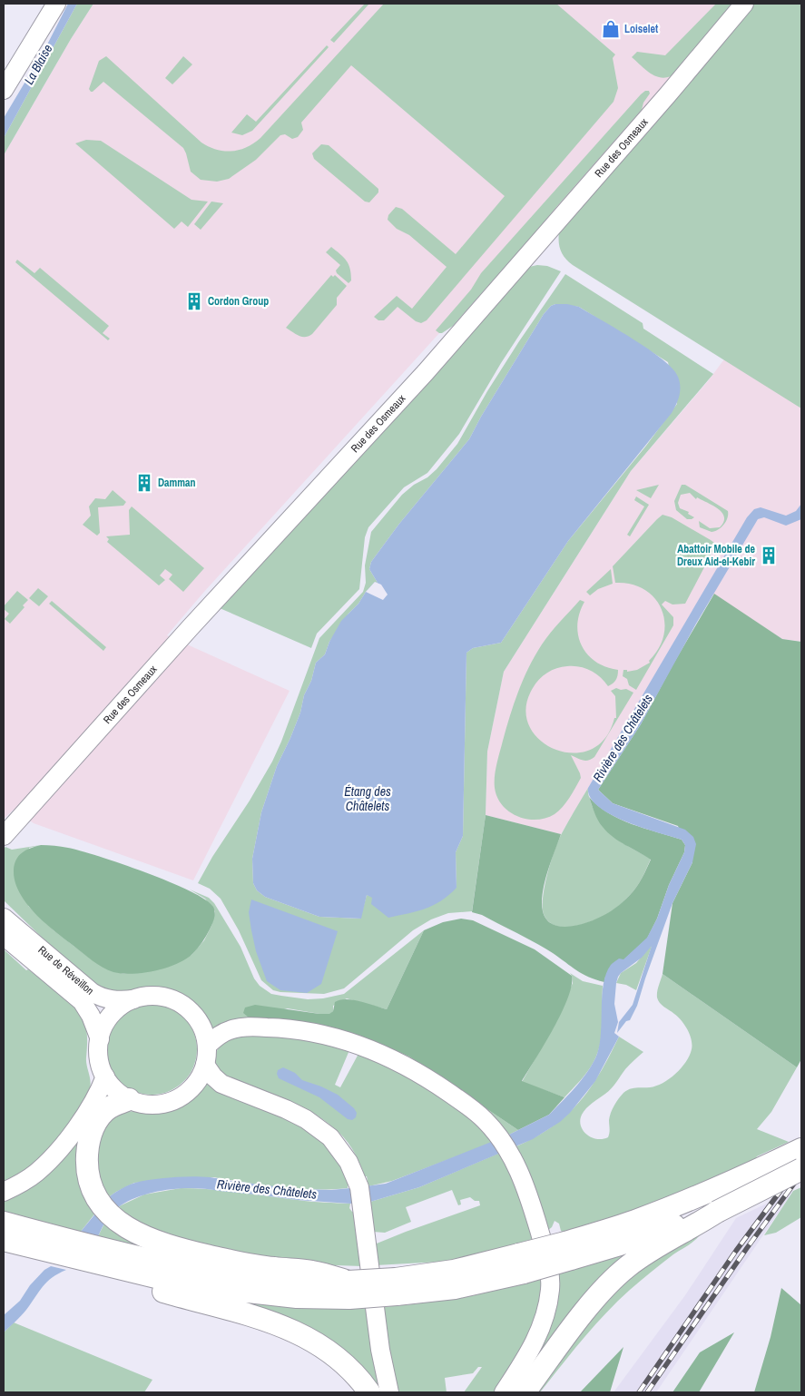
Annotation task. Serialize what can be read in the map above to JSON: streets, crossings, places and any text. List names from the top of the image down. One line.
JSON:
{"streets":{"main road":["Rue des Osmeaux","Rue de Réveillon"]},"water":["La Blaise","Rivière des Châtelets","Étang des Châtelets"],"places":{"shop":["Loiselet"],"building":["Cordon Group","Damman","Abattoir Mobile de Dreux Aid-el-Kebir"]}}
